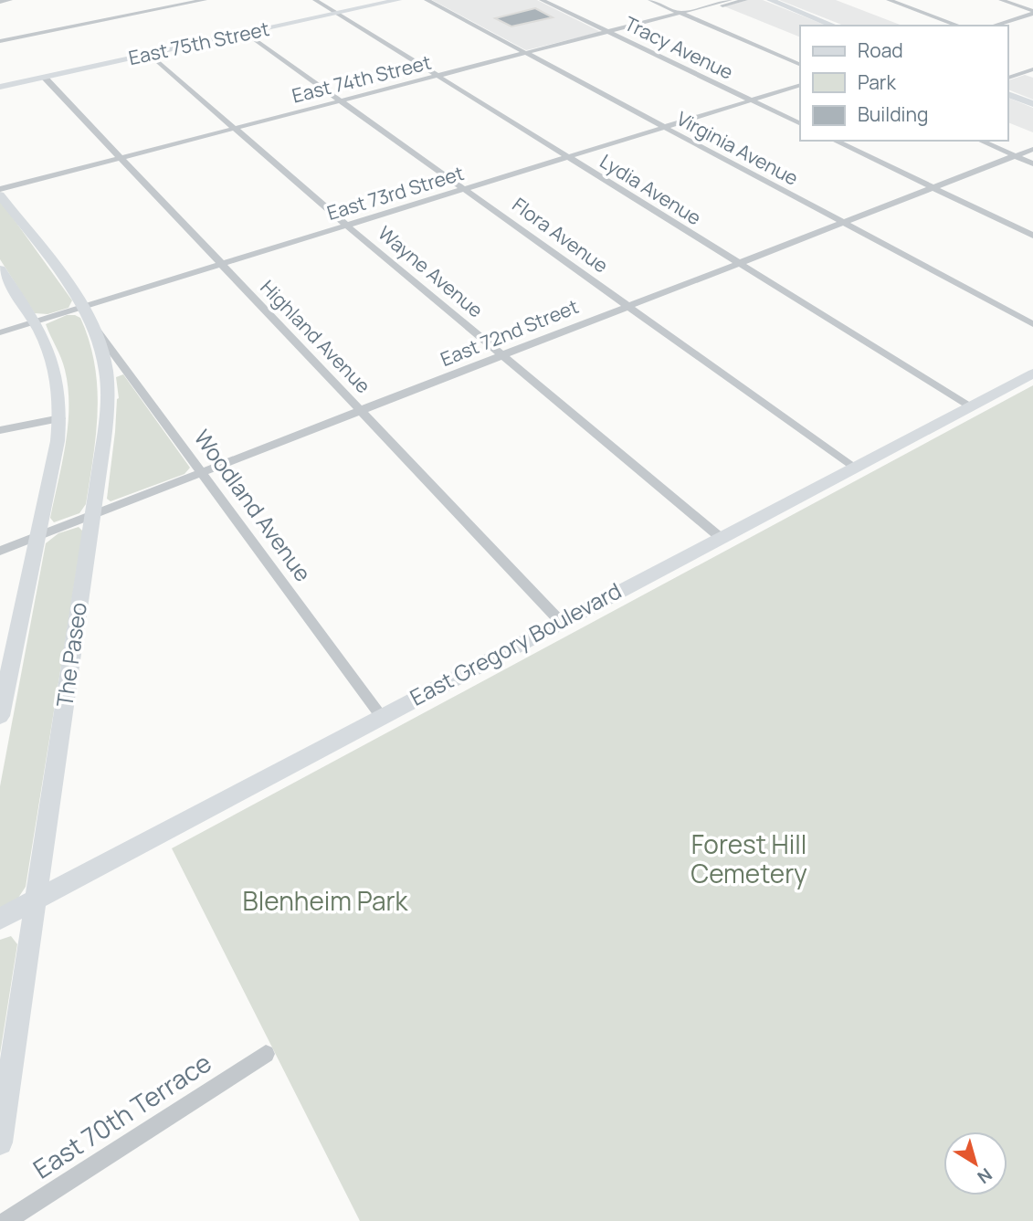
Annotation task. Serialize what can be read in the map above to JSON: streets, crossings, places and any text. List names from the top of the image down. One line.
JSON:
{"streets":{"main road":["East 75th Street","East Gregory Boulevard","The Paseo"],"street":["Tracy Avenue","East 74th Street","Virginia Avenue","Lydia Avenue","East 73rd Street","Flora Avenue","Wayne Avenue","East 72nd Street","Highland Avenue","Woodland Avenue","East 70th Terrace"]},"crossings":[["East 75th Street","Lydia Avenue"],["East 75th Street","Flora Avenue"],["East 75th Street","Wayne Avenue"],["East 75th Street","Highland Avenue"],["Tracy Avenue","East 74th Street"],["Tracy Avenue","East 73rd Street"],["East 74th Street","Virginia Avenue"],["East 74th Street","Lydia Avenue"],["East 74th Street","Flora Avenue"],["East 74th Street","Wayne Avenue"],["East 74th Street","Highland Avenue"],["Virginia Avenue","East 73rd Street"],["Virginia Avenue","East 72nd Street"],["Lydia Avenue","East 73rd Street"],["Lydia Avenue","East 72nd Street"],["Lydia Avenue","East Gregory Boulevard"],["East 73rd Street","Flora Avenue"],["East 73rd Street","Wayne Avenue"],["East 73rd Street","Highland Avenue"],["East 73rd Street","Woodland Avenue"],["East 73rd Street","The Paseo"],["Flora Avenue","East 72nd Street"],["Flora Avenue","East Gregory Boulevard"],["Wayne Avenue","East 72nd Street"],["Wayne Avenue","East Gregory Boulevard"],["East 72nd Street","Highland Avenue"],["East 72nd Street","Woodland Avenue"],["East 72nd Street","The Paseo"],["Highland Avenue","East Gregory Boulevard"],["Woodland Avenue","East Gregory Boulevard"],["Woodland Avenue","The Paseo"],["East Gregory Boulevard","The Paseo"]],"parks":["Forest Hill Cemetery","Blenheim Park"],"legend":["Road","Park","Building"],"north":"bottom right"}
